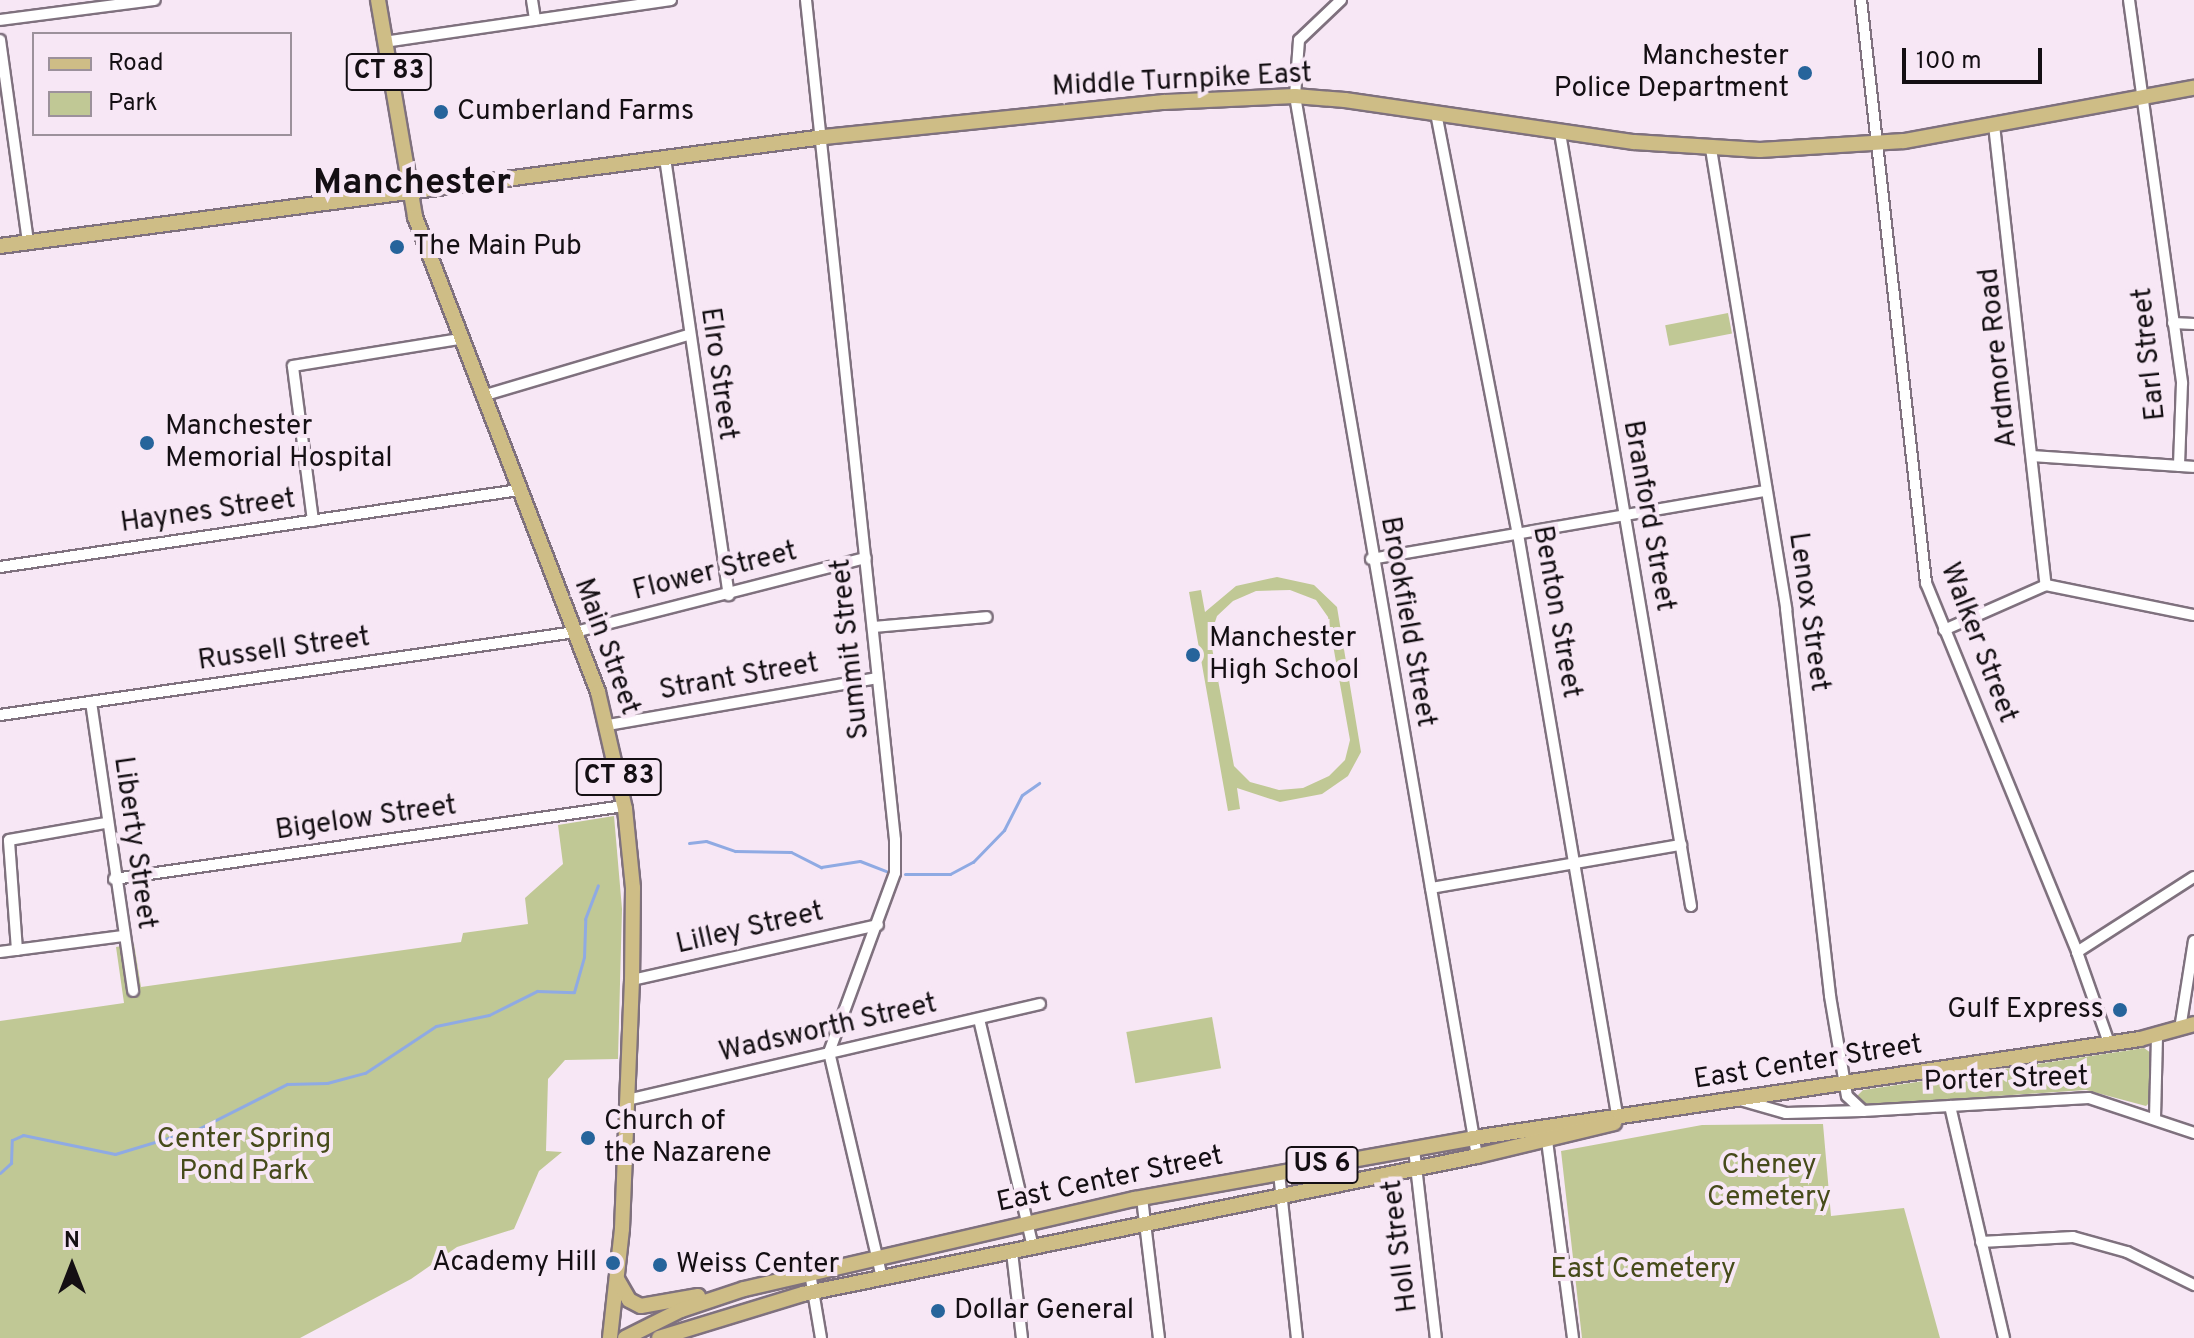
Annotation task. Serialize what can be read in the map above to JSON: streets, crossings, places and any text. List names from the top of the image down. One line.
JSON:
{"streets":{"main road":["CT 83","Middle Turnpike East","Main Street","East Center Street","US 6"],"street":["Earl Street","Ardmore Road","Elro Street","Haynes Street","Branford Street","Flower Street","Benton Street","Lenox Street","Brookfield Street","Walker Street","Summit Street","Russell Street","Strant Street","Bigelow Street","Liberty Street","Lilley Street","Wadsworth Street","Porter Street","Holl Street"]},"crossings":[["Middle Turnpike East","Earl Street"],["Middle Turnpike East","Ardmore Road"],["Middle Turnpike East","Elro Street"],["Middle Turnpike East","Branford Street"],["Middle Turnpike East","Benton Street"],["Middle Turnpike East","Lenox Street"],["Middle Turnpike East","Brookfield Street"],["Middle Turnpike East","Walker Street"],["Middle Turnpike East","Main Street"],["Middle Turnpike East","Summit Street"],["Elro Street","Flower Street"],["Haynes Street","Main Street"],["Flower Street","Main Street"],["Flower Street","Summit Street"],["Flower Street","Russell Street"],["Benton Street","East Center Street"],["Lenox Street","East Center Street"],["Brookfield Street","East Center Street"],["Walker Street","East Center Street"],["Main Street","Russell Street"],["Main Street","Strant Street"],["Main Street","Bigelow Street"],["Main Street","Lilley Street"],["Main Street","Wadsworth Street"],["Summit Street","Strant Street"],["Summit Street","Lilley Street"],["Summit Street","Wadsworth Street"],["Russell Street","Liberty Street"],["Bigelow Street","Liberty Street"],["East Center Street","Porter Street"],["East Center Street","Holl Street"]],"districts":["Manchester"],"parks":["Center Spring Pond Park","Cheney Cemetery","East Cemetery"],"places":["Manchester Police Department","Cumberland Farms","The Main Pub","Manchester Memorial Hospital","Manchester High School","Gulf Express","Church of the Nazarene","Academy Hill","Weiss Center","Dollar General"],"legend":["Road","Park"],"scale_bar":"100 m","north":"top"}
